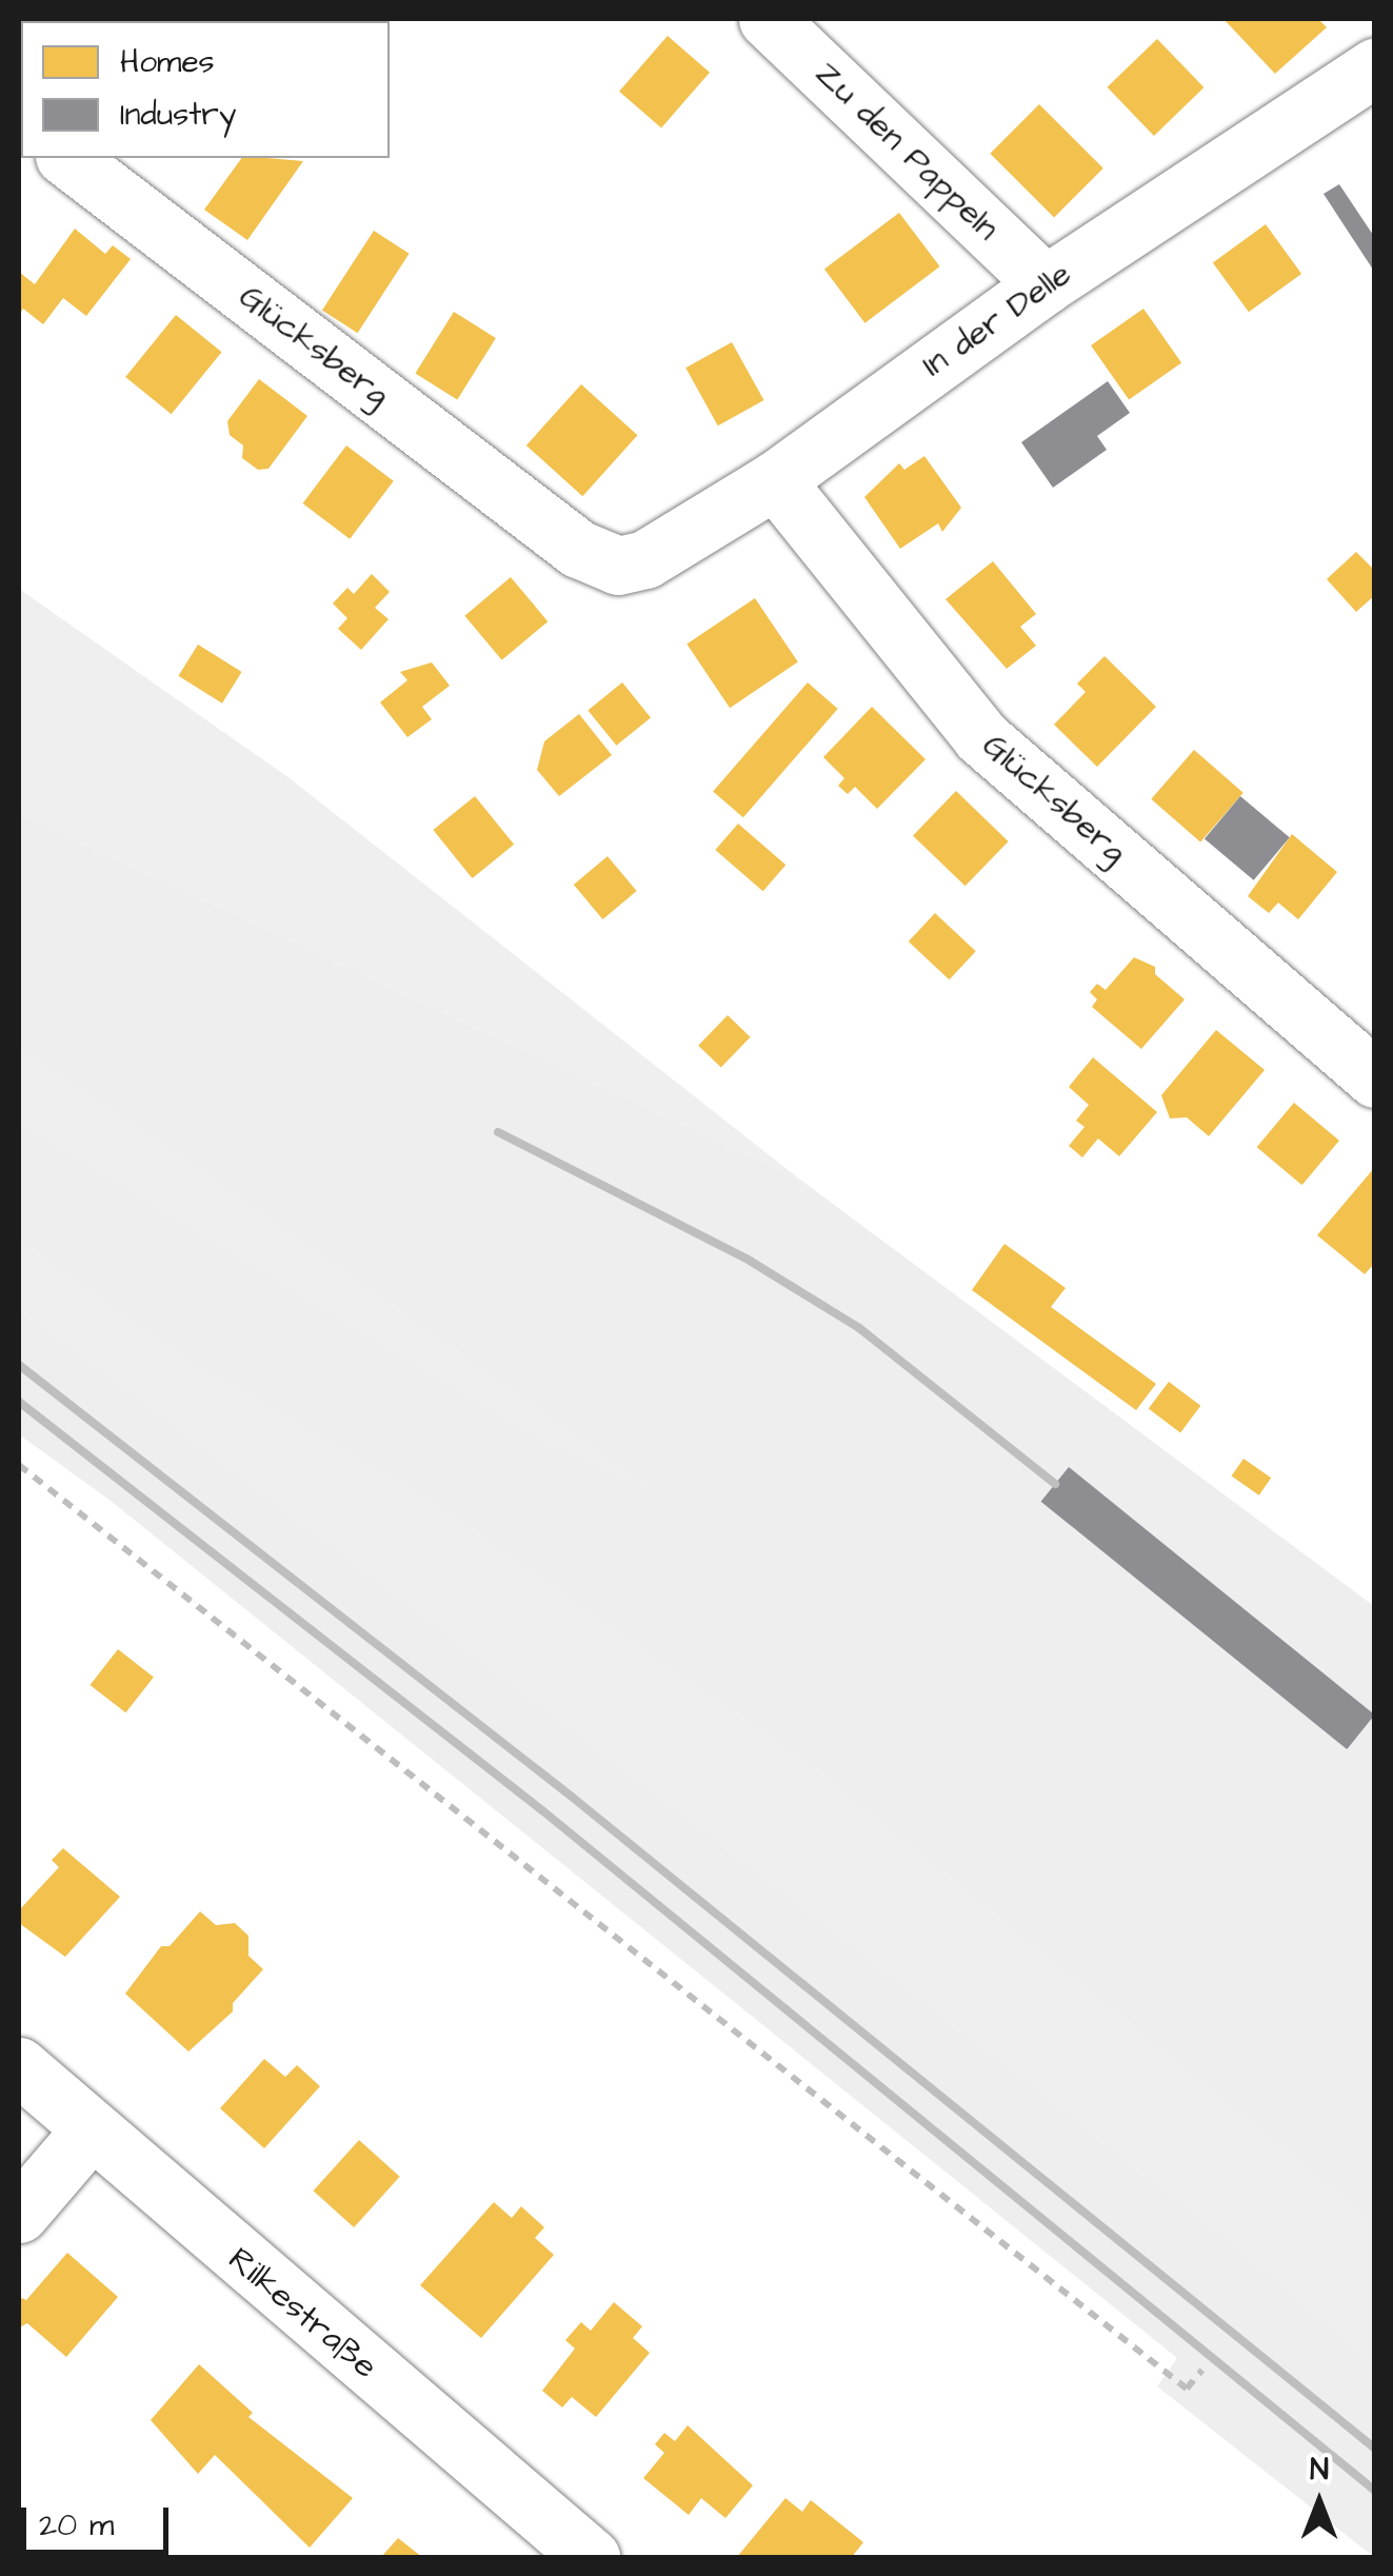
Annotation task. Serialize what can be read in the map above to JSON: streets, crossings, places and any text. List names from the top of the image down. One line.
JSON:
{"streets":{"street":["Zu den Pappeln","In der Delle","Glücksberg","Rilkestraße"]},"crossings":[["Zu den Pappeln","In der Delle"],["In der Delle","Glücksberg"]],"legend":["Homes","Industry"],"scale_bar":"20 m","north":"top"}
